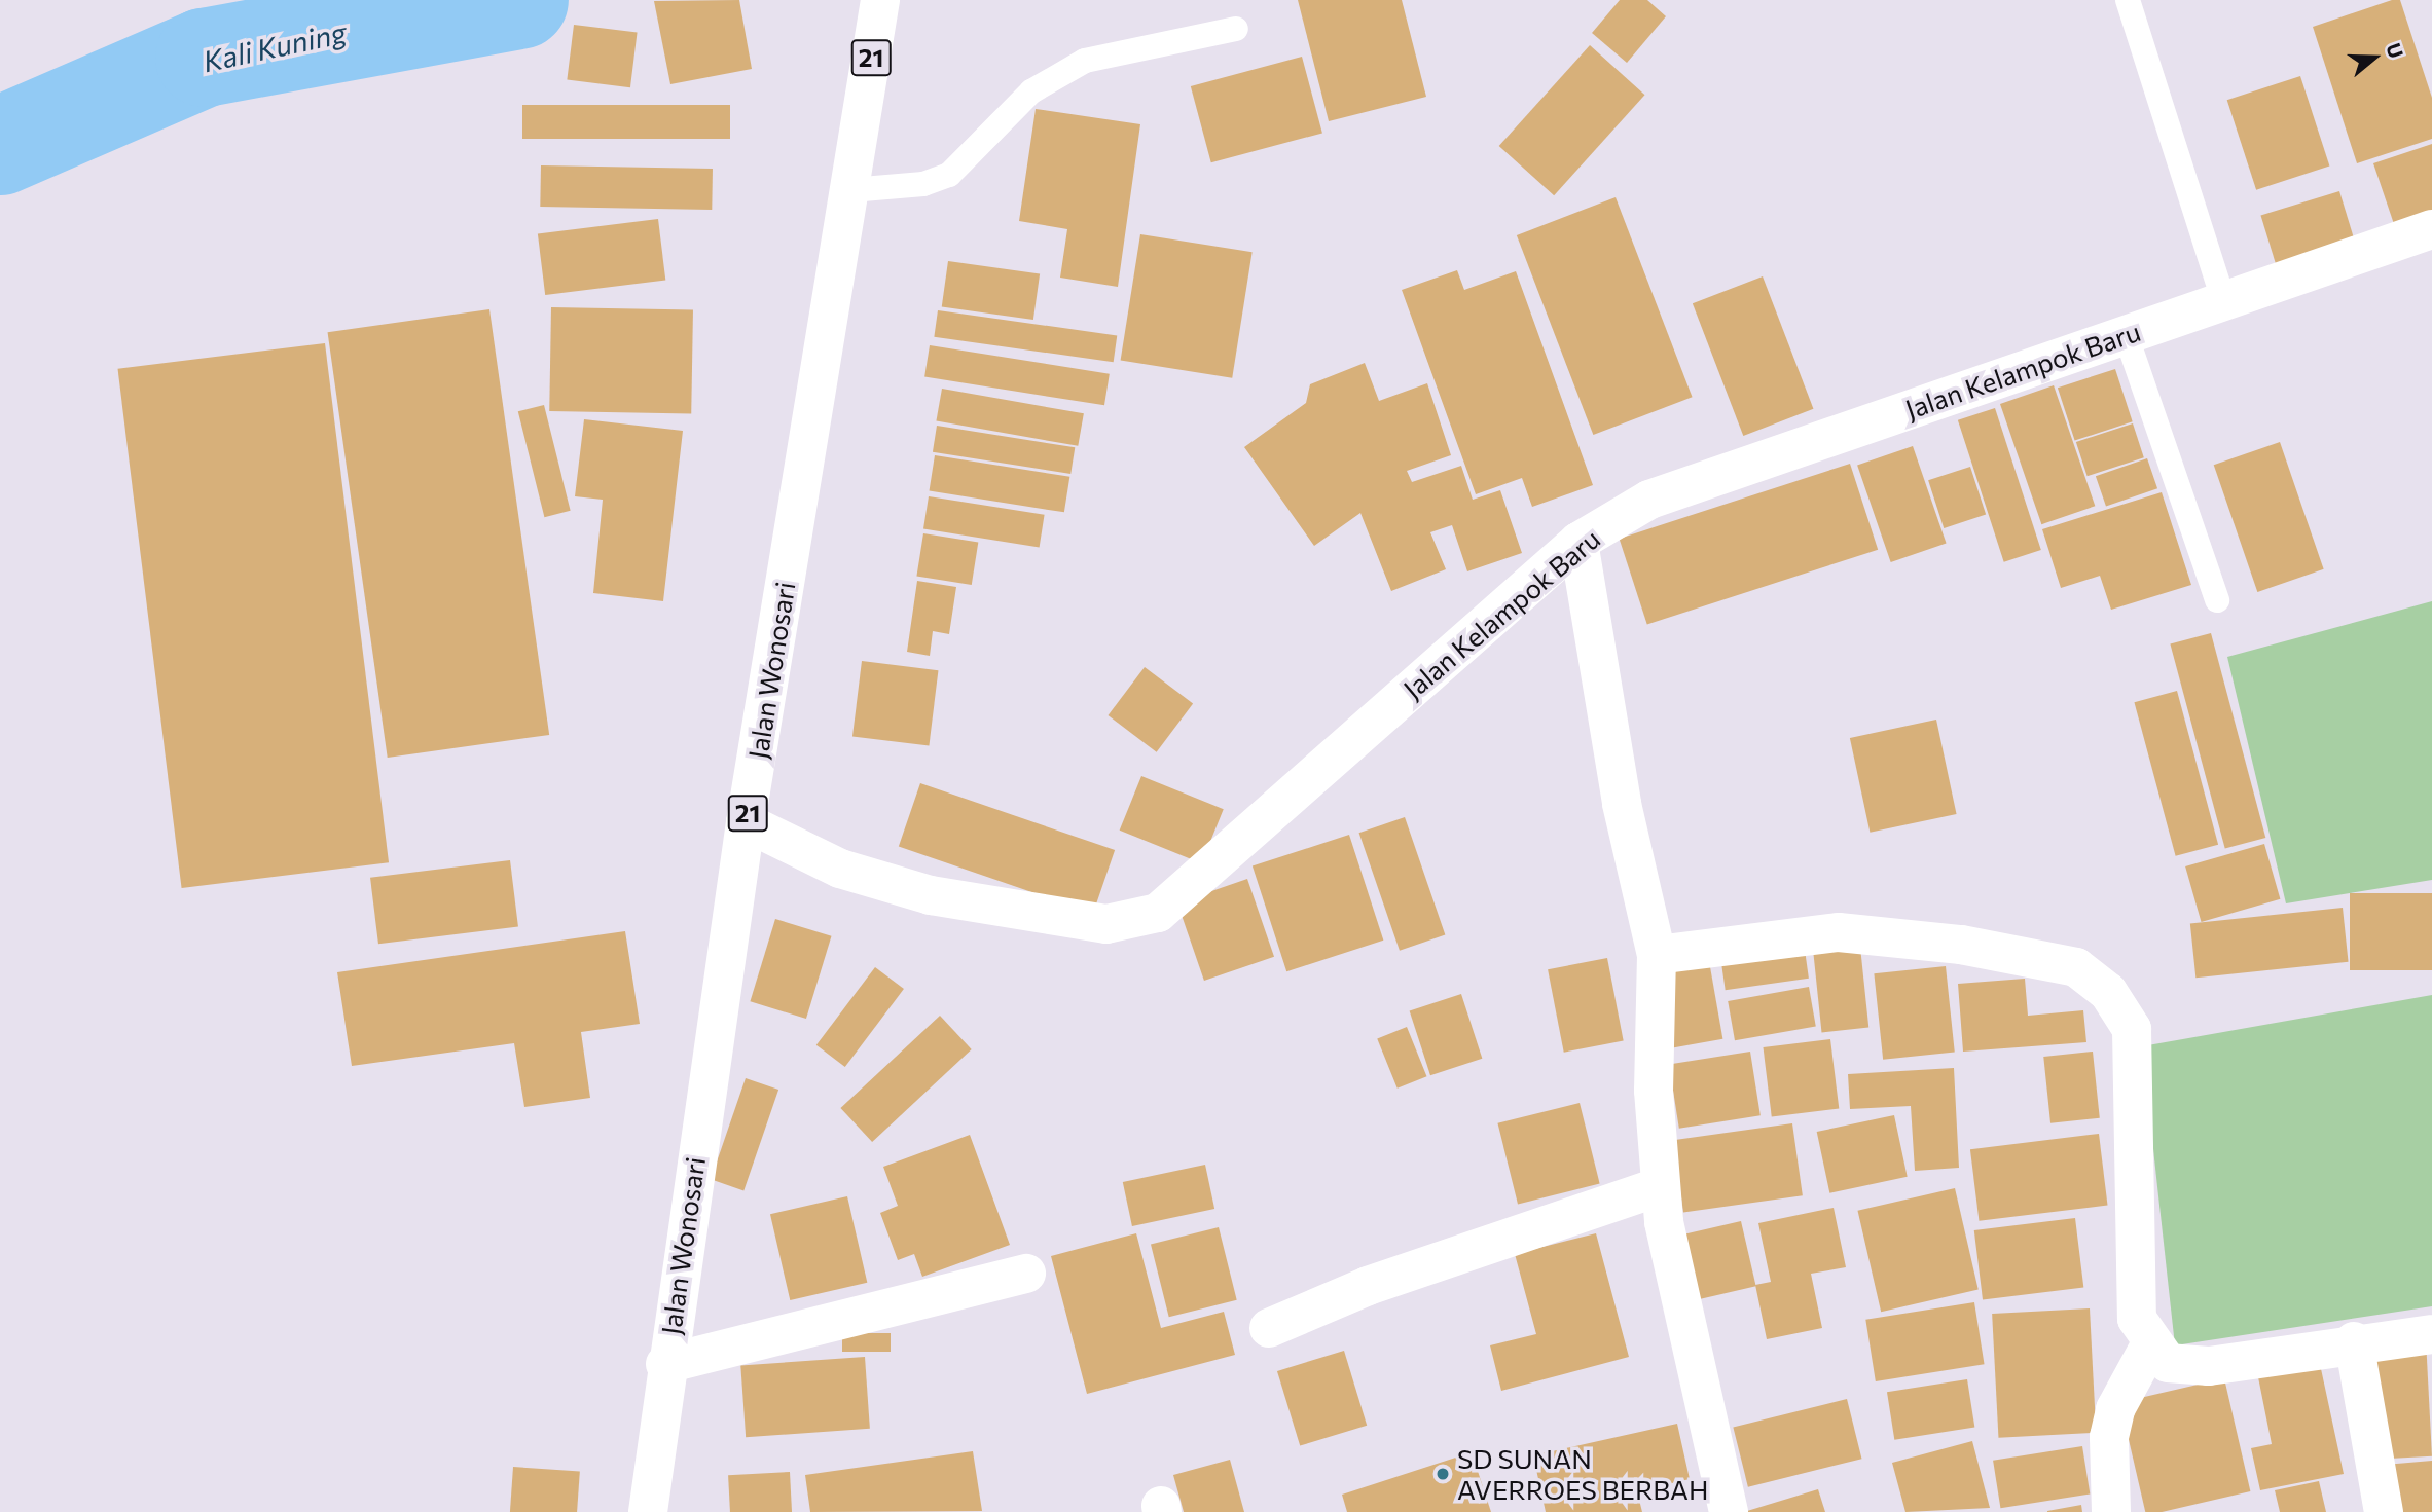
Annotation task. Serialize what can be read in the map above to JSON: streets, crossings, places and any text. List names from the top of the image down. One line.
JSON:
{"streets":{"main road":["21","Jalan Kelampok Baru","Jalan Wonosari"]},"crossings":[["Jalan Kelampok Baru","Jalan Wonosari"]],"water":["Kali Kuning"],"places":["SD SUNAN AVERROES BERBAH"],"north":"right"}
